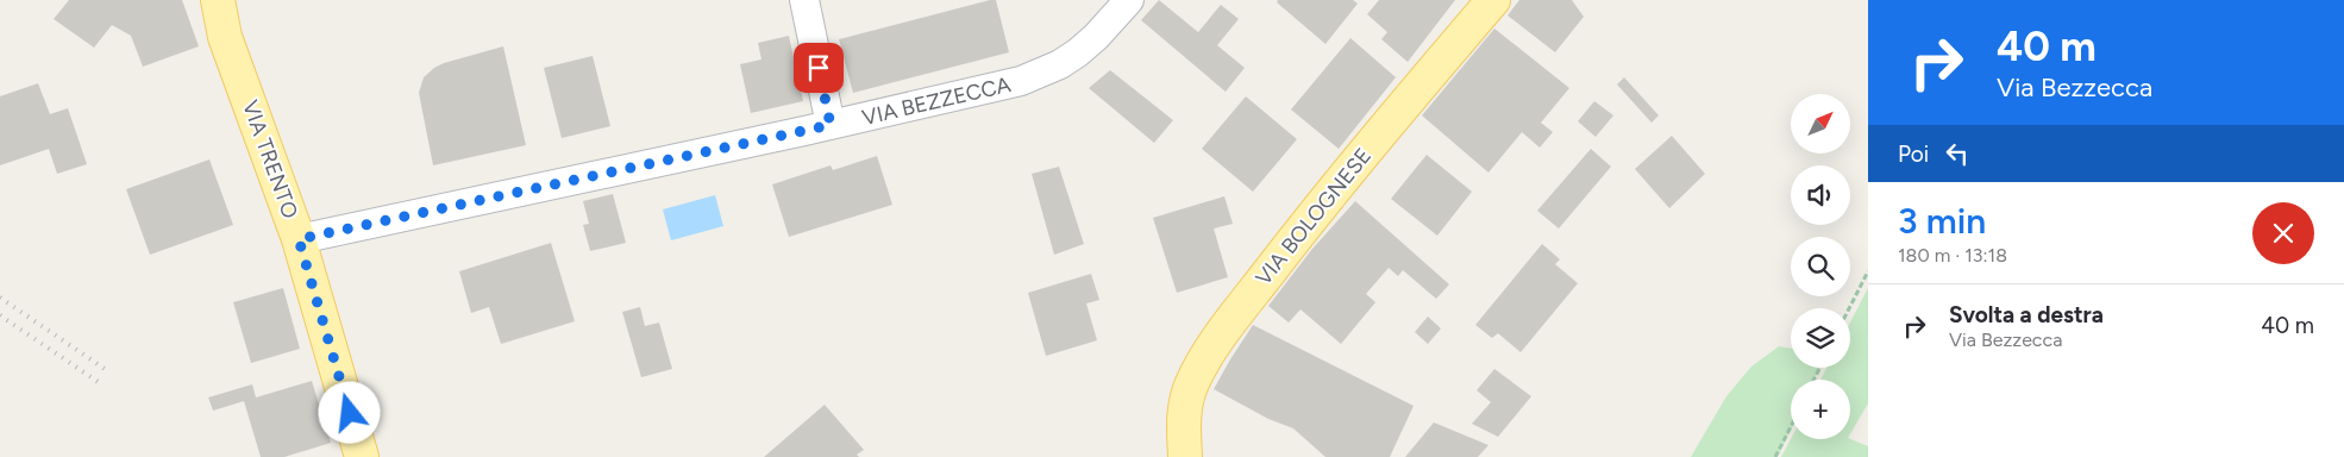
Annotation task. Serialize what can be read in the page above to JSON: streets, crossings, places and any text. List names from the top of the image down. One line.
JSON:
{"streets":{"main road":["VIA TRENTO","VIA BOLOGNESE"],"street":["VIA BEZZECCA"]},"crossings":[["VIA BEZZECCA","VIA TRENTO"]],"north":"top right","page":{"turn":["40 m","Via Bezzecca"],"map_buttons":"+","then":"Poi","heading":["3 min","180 m · 13:18"],"list":[{"name":"Svolta a destra","note":"Via Bezzecca","value":"40 m"}]}}
